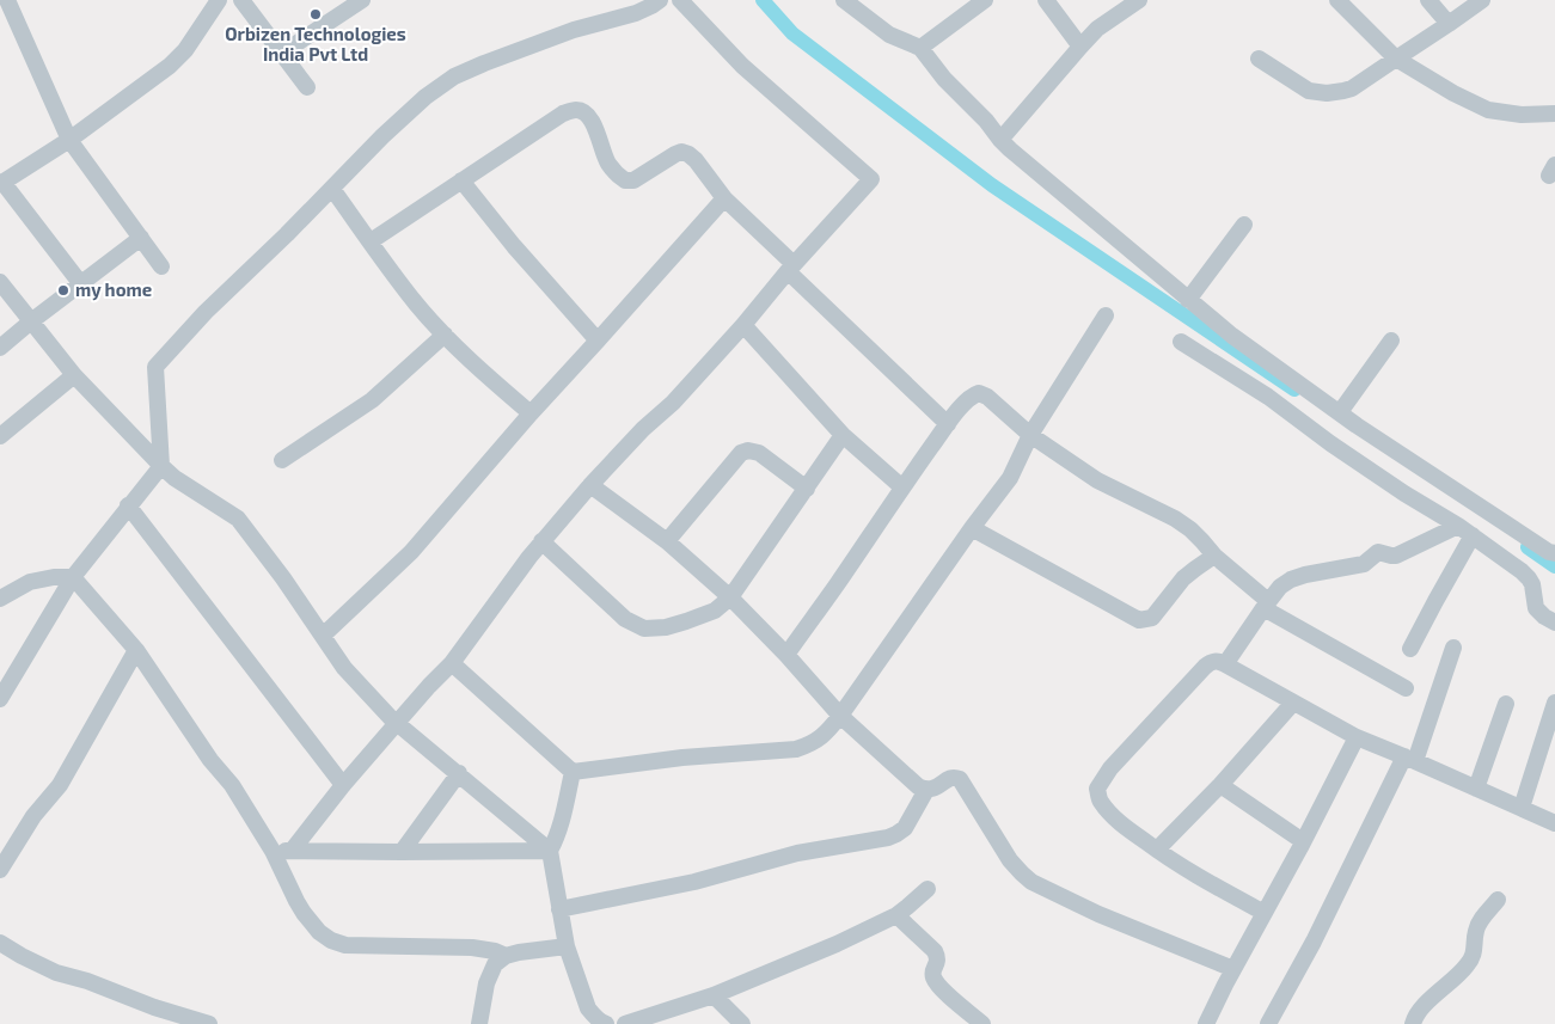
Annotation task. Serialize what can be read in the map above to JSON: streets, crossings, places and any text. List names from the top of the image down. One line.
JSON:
{"places":["Orbizen Technologies India Pvt Ltd","my home"]}
